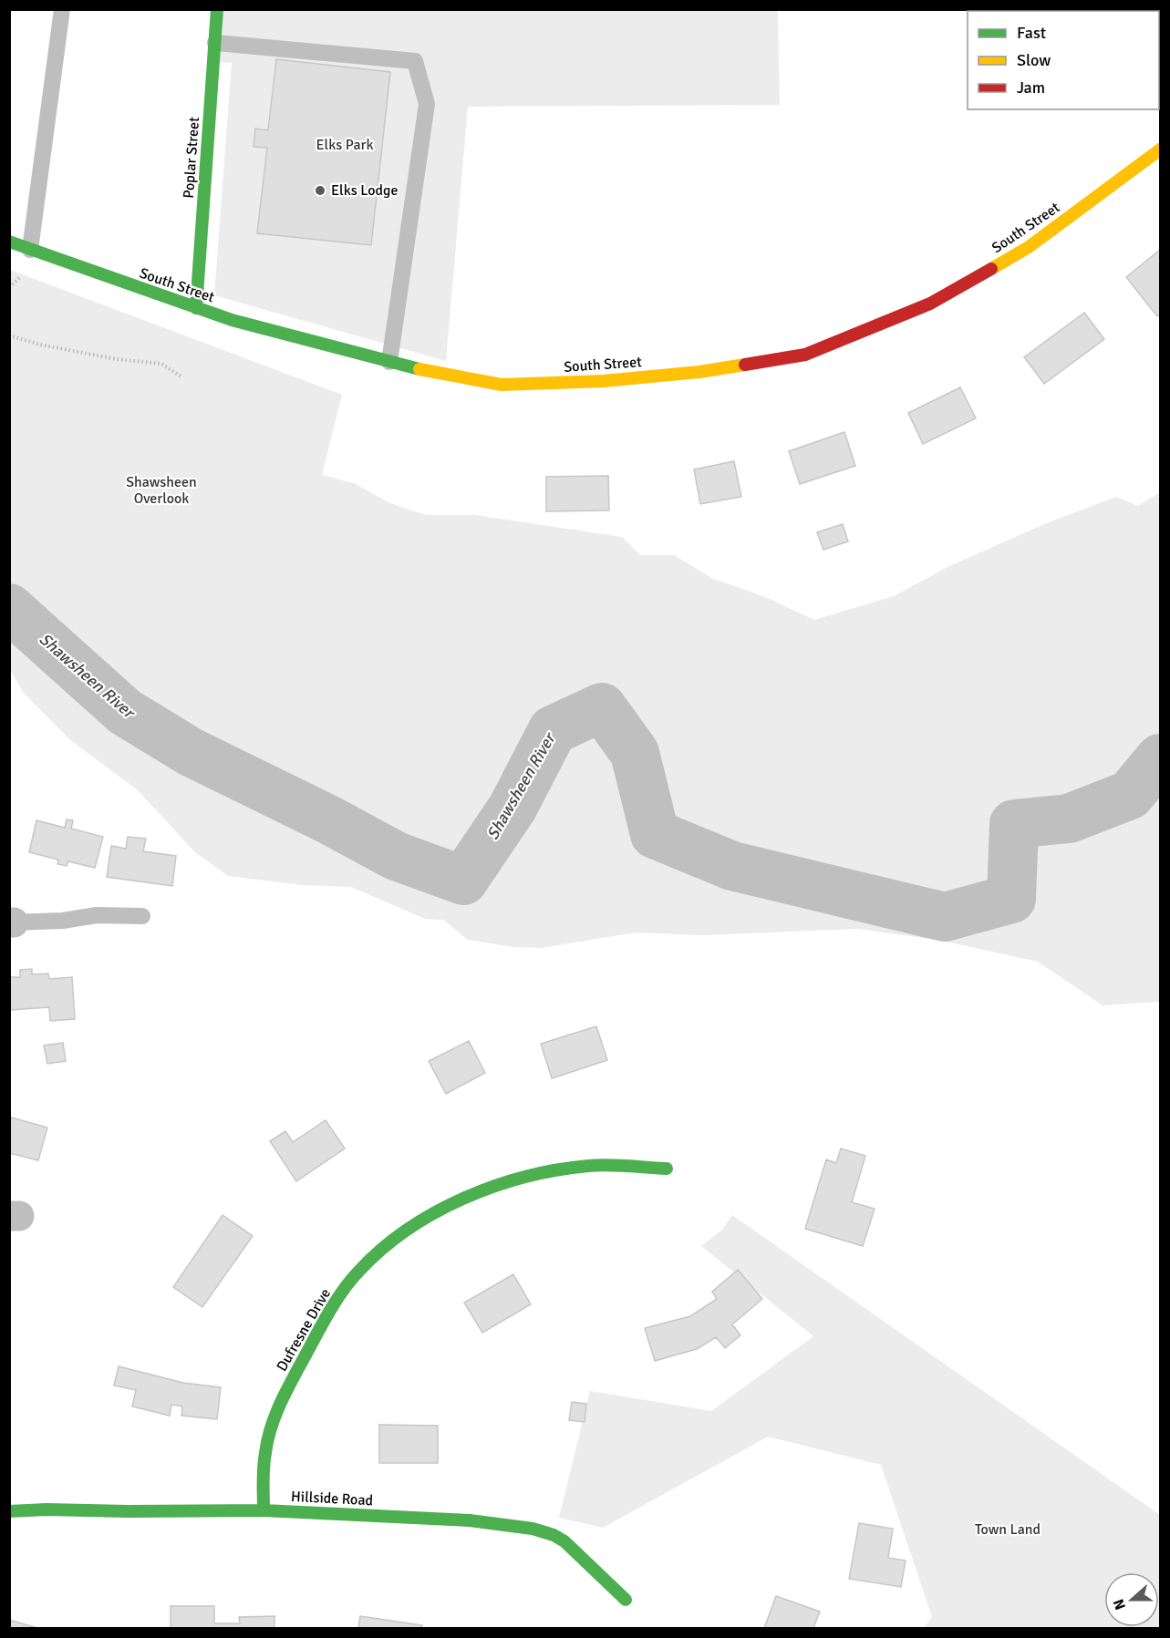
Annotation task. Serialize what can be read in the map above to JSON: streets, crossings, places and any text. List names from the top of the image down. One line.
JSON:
{"streets":{"street":["Poplar Street","South Street","Dufresne Drive","Hillside Road"]},"crossings":[["Poplar Street","South Street"],["Dufresne Drive","Hillside Road"]],"water":["Shawsheen River"],"parks":["Elks Park","Shawsheen Overlook","Town Land"],"places":["Elks Lodge"],"legend":["Fast","Slow","Jam"],"north":"left"}
